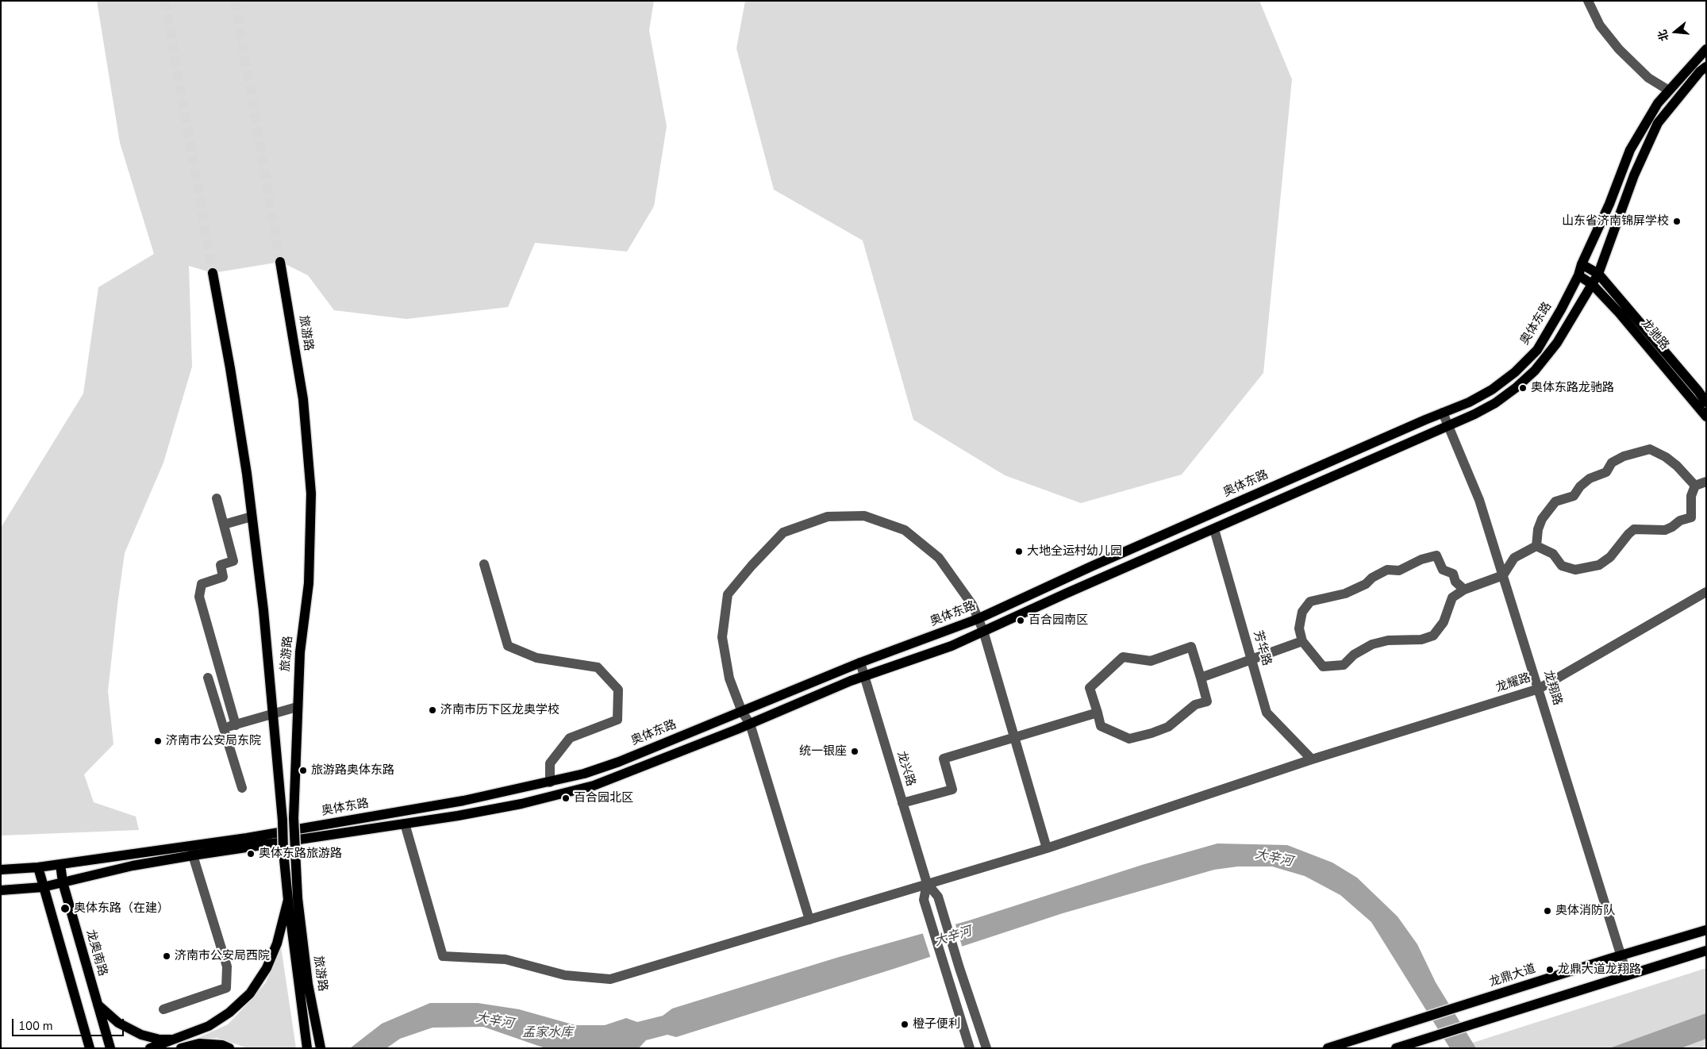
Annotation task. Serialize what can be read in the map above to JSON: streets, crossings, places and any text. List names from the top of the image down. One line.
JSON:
{"streets":{"main road":["奥体东路","旅游路","龙驰路","龙奥南路","龙鼎大道"],"street":["芳华路","龙耀路","龙翔路","龙兴路"]},"crossings":[["奥体东路","龙驰路"],["奥体东路","龙翔路"],["奥体东路","龙兴路"],["奥体东路","龙奥南路"],["芳华路","龙耀路"],["龙耀路","龙翔路"],["龙耀路","龙兴路"],["龙翔路","龙鼎大道"]],"water":["大辛河","孟家水库"],"places":["山东省济南锦屏学校","奥体东路龙驰路","大地全运村幼儿园","百合园南区","济南市历下区龙奥学校","济南市公安局东院","统一银座","旅游路奥体东路","百合园北区","奥体东路旅游路","奥体东路（在建）","奥体消防队","济南市公安局西院","龙鼎大道龙翔路","橙子便利"],"scale_bar":"100 m","north":"left"}
